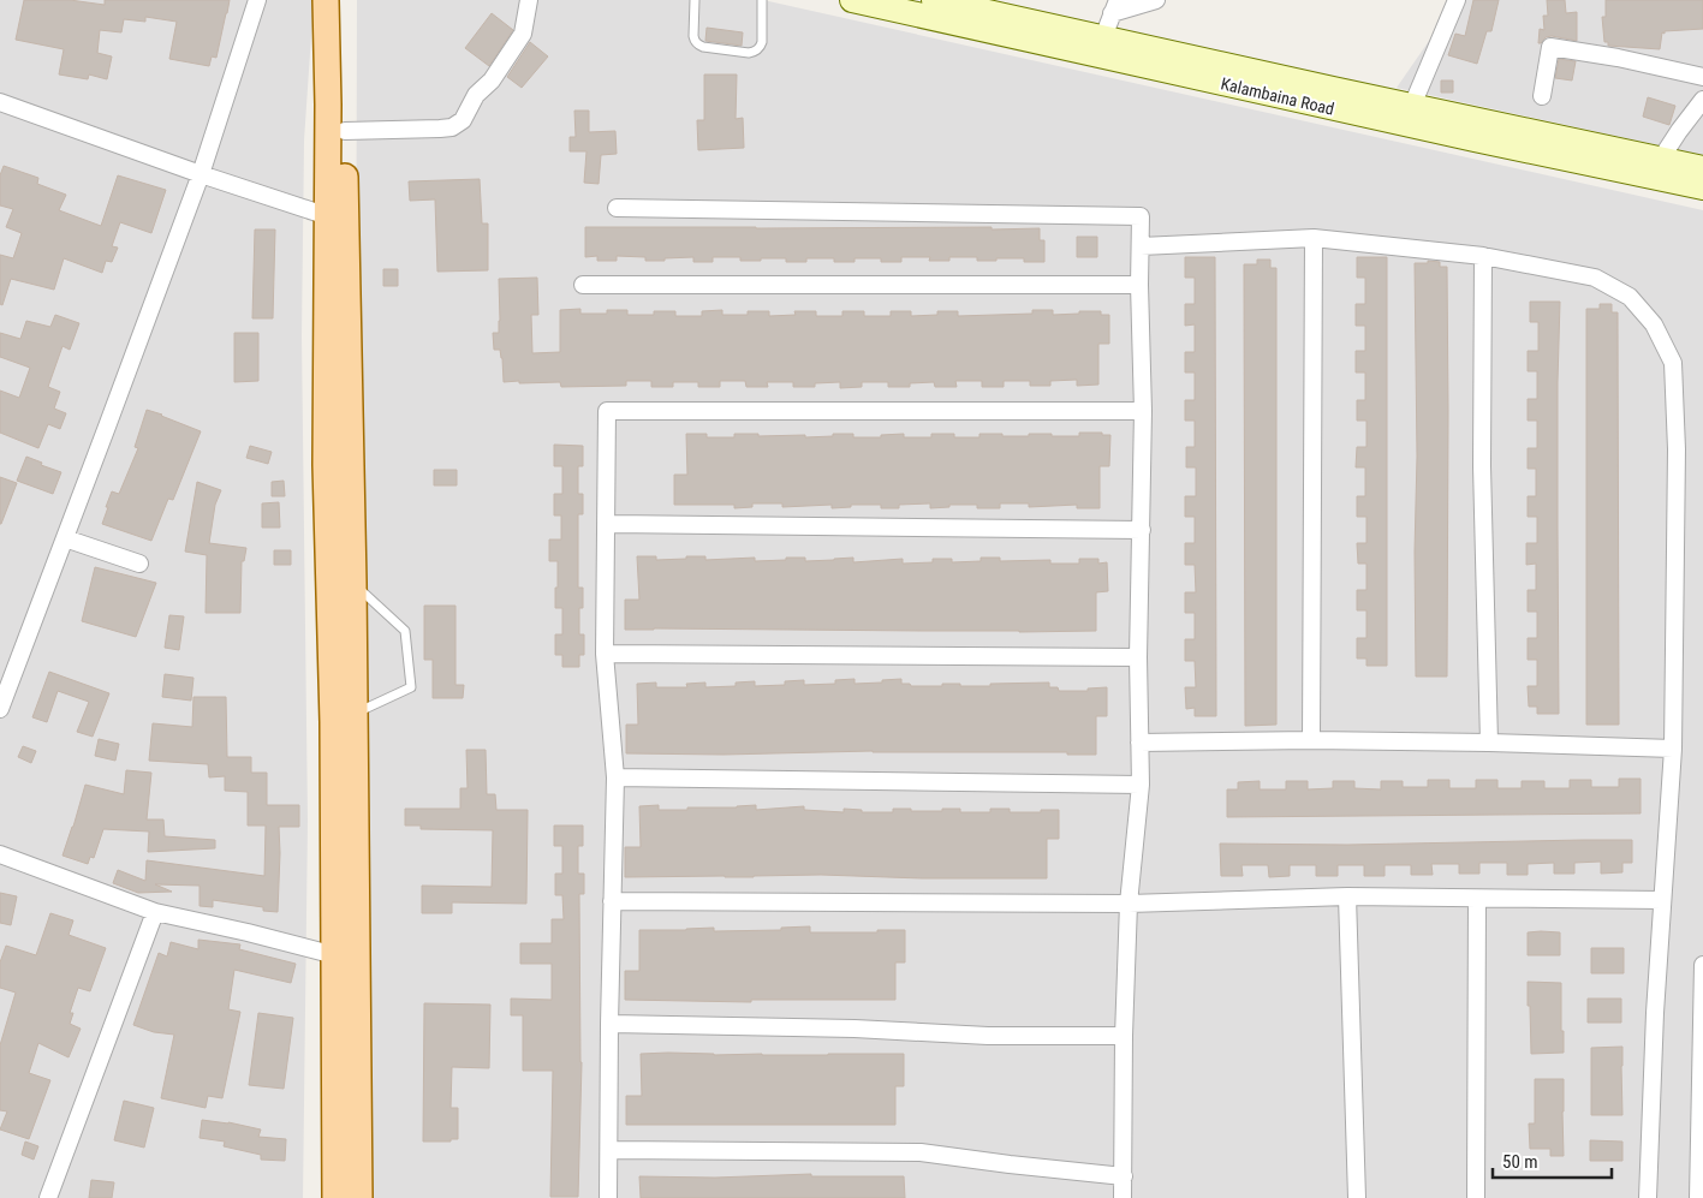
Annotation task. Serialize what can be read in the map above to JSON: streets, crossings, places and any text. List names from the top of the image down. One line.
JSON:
{"streets":{"main road":["Kalambaina Road"]},"scale_bar":"50 m"}
